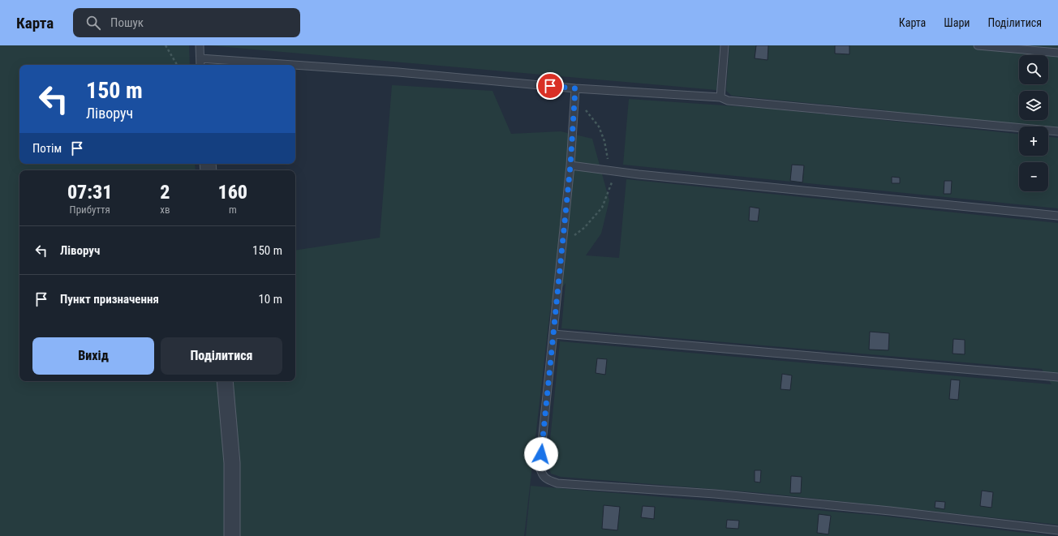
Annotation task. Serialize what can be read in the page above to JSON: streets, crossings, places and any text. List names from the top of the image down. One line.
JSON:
{"page":{"header":"Карта","search":"Пошук","nav":["Карта","Шари","Поділитися"],"map_buttons":["+","−"],"turn":["150 m","Ліворуч"],"then":"Потім","eta":["07:31","Прибуття","2","хв","160","m"],"list":[{"name":"Ліворуч","value":"150 m"},{"name":"Пункт призначення","value":"10 m"}],"buttons":["Вихід","Поділитися"]}}
